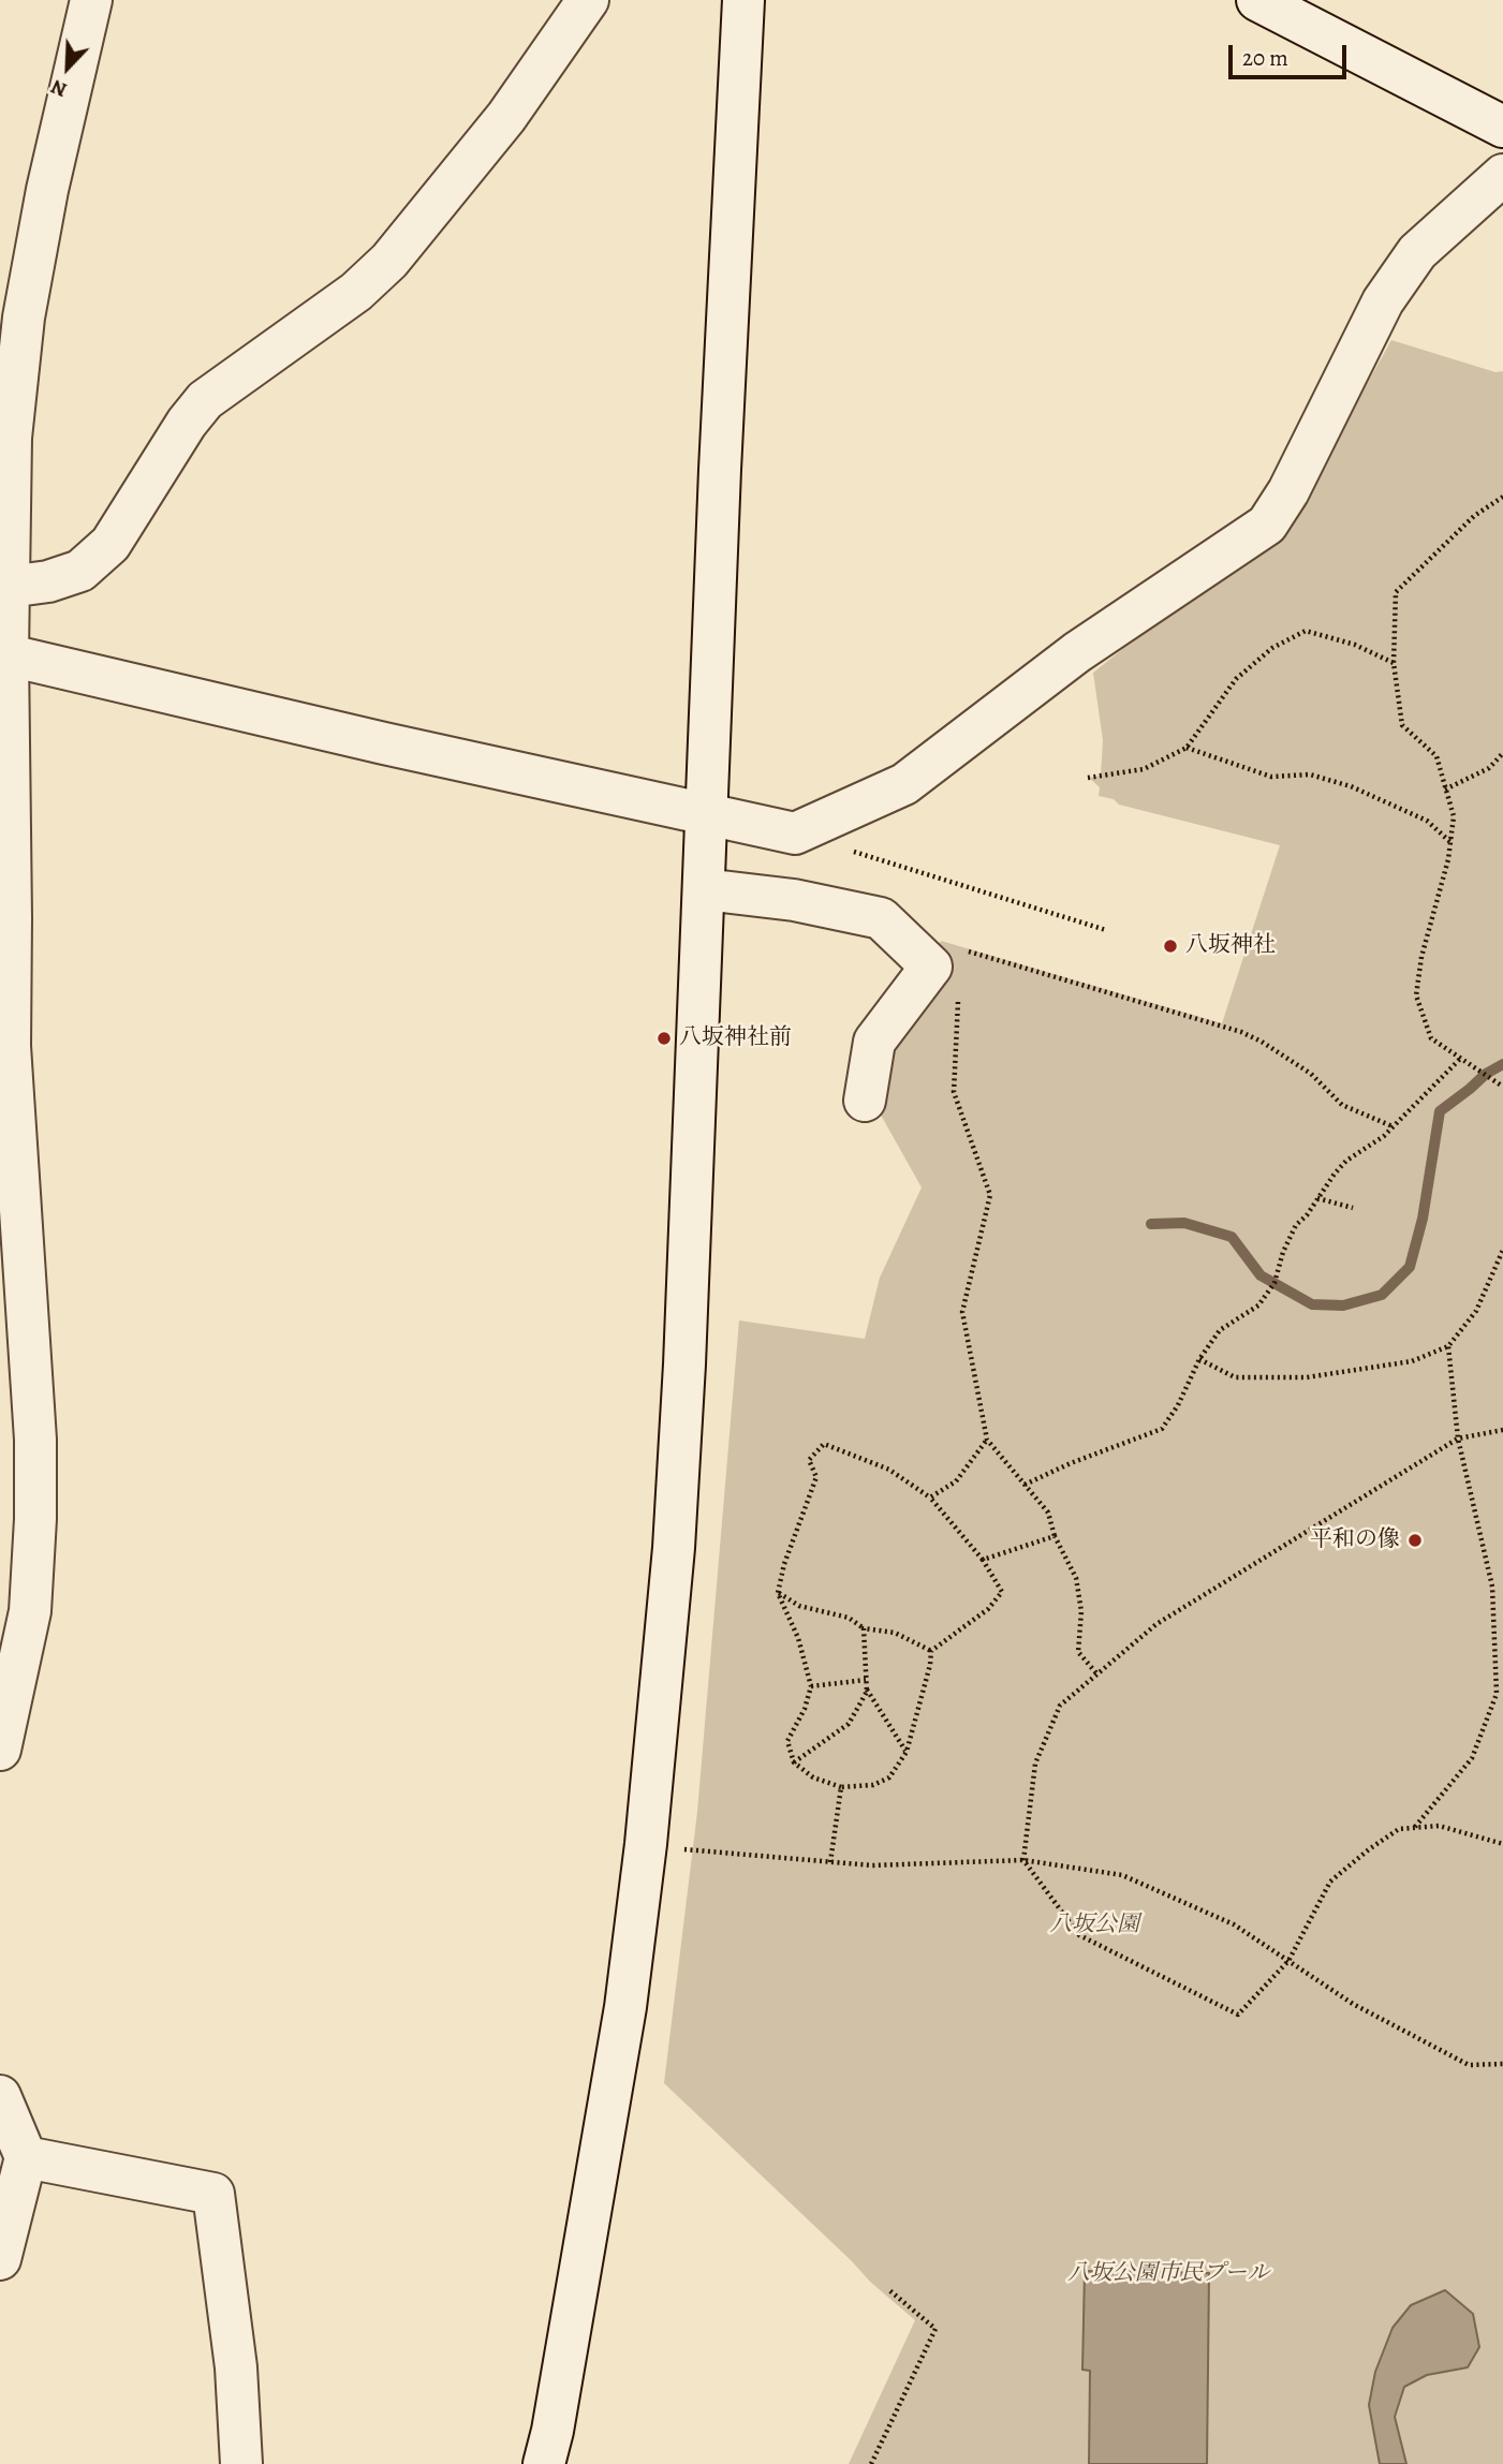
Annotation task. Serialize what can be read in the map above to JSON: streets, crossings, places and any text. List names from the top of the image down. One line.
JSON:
{"parks":["八坂公園","八坂公園市民プール"],"places":["八坂神社","八坂神社前","平和の像"],"scale_bar":"20 m","north":"bottom left"}
